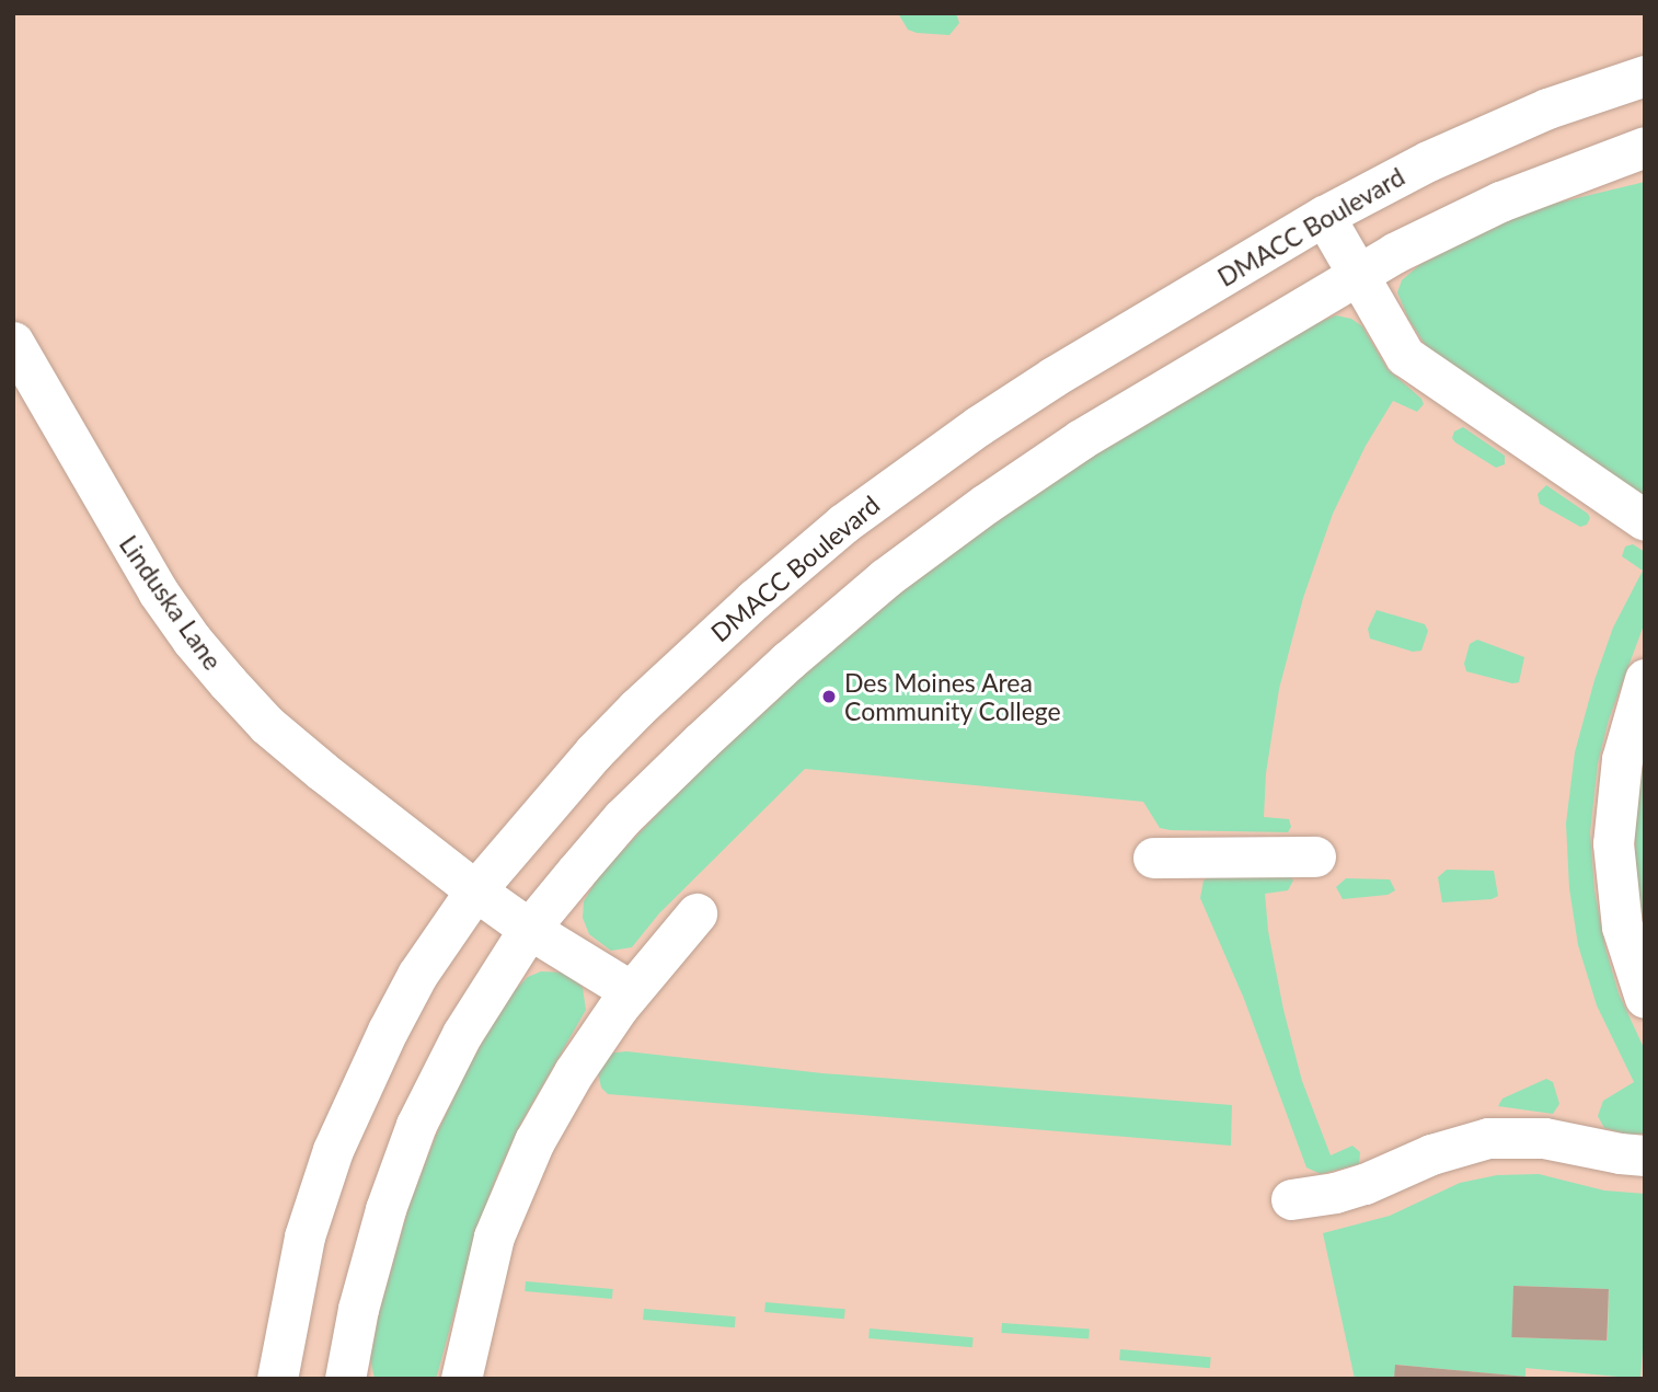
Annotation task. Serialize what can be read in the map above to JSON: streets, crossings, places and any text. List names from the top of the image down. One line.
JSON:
{"streets":{"street":["DMACC Boulevard","Linduska Lane"]},"crossings":[["DMACC Boulevard","Linduska Lane"]],"places":["Des Moines Area Community College"]}
